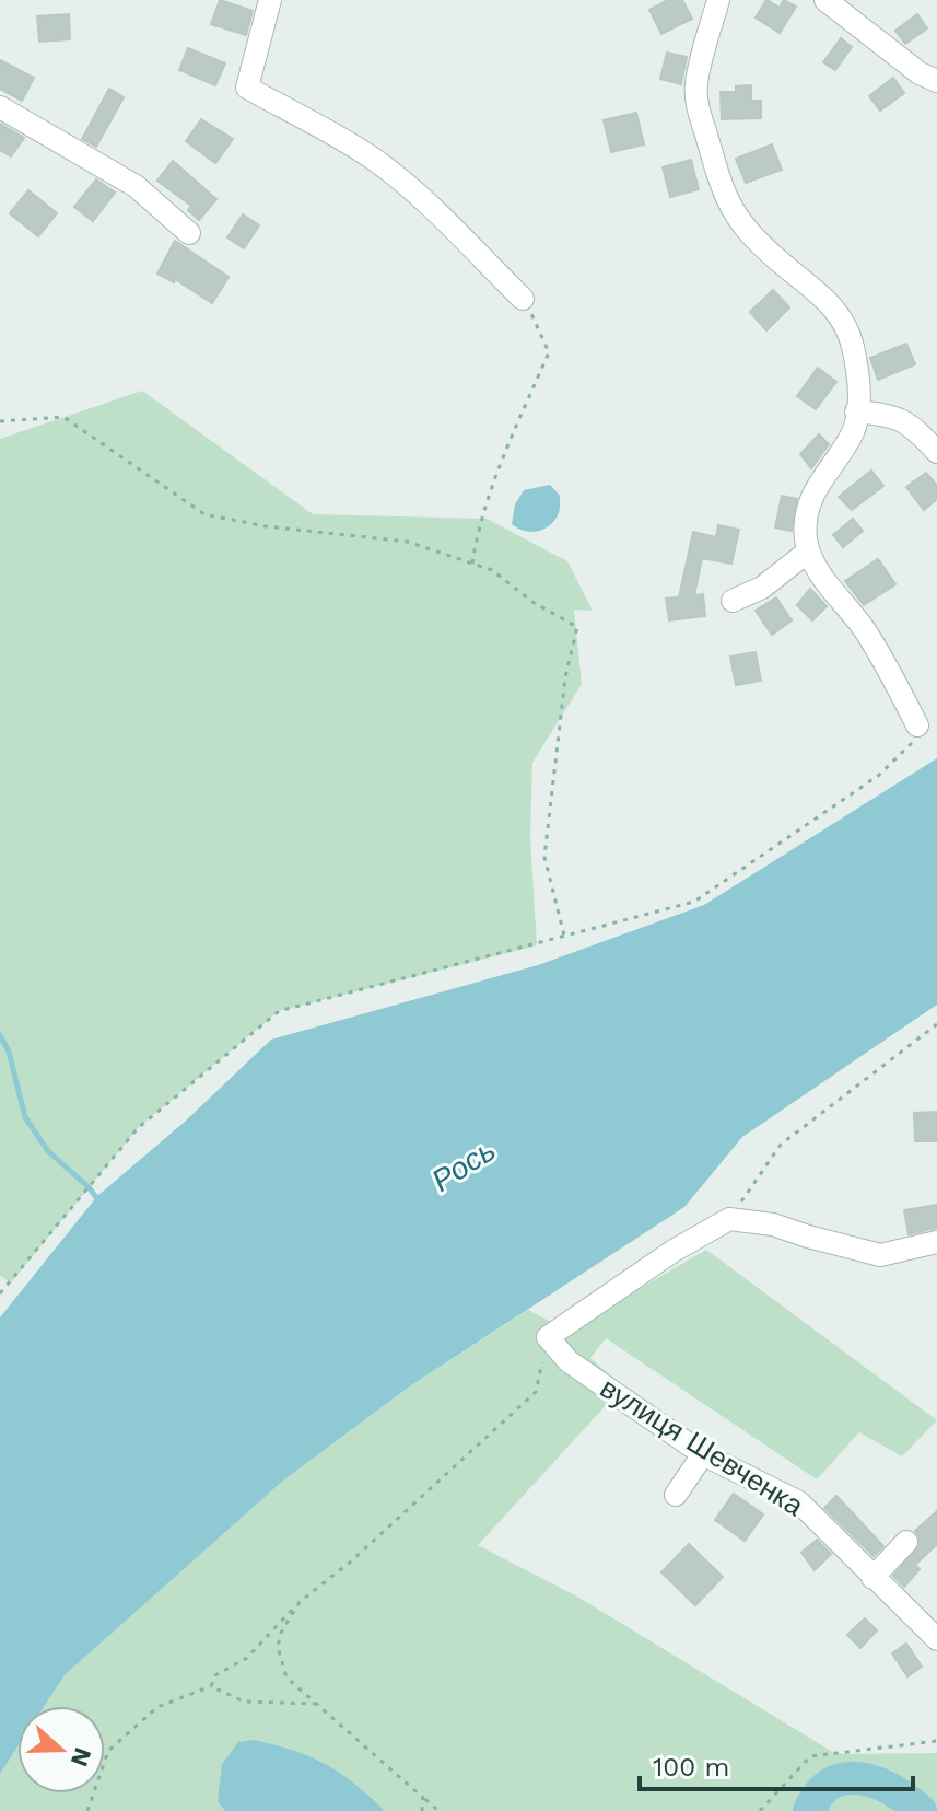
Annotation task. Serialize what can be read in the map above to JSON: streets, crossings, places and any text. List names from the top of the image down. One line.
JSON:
{"streets":{"street":["вулиця Шевченка"]},"water":["Рось"],"scale_bar":"100 m","north":"right"}
